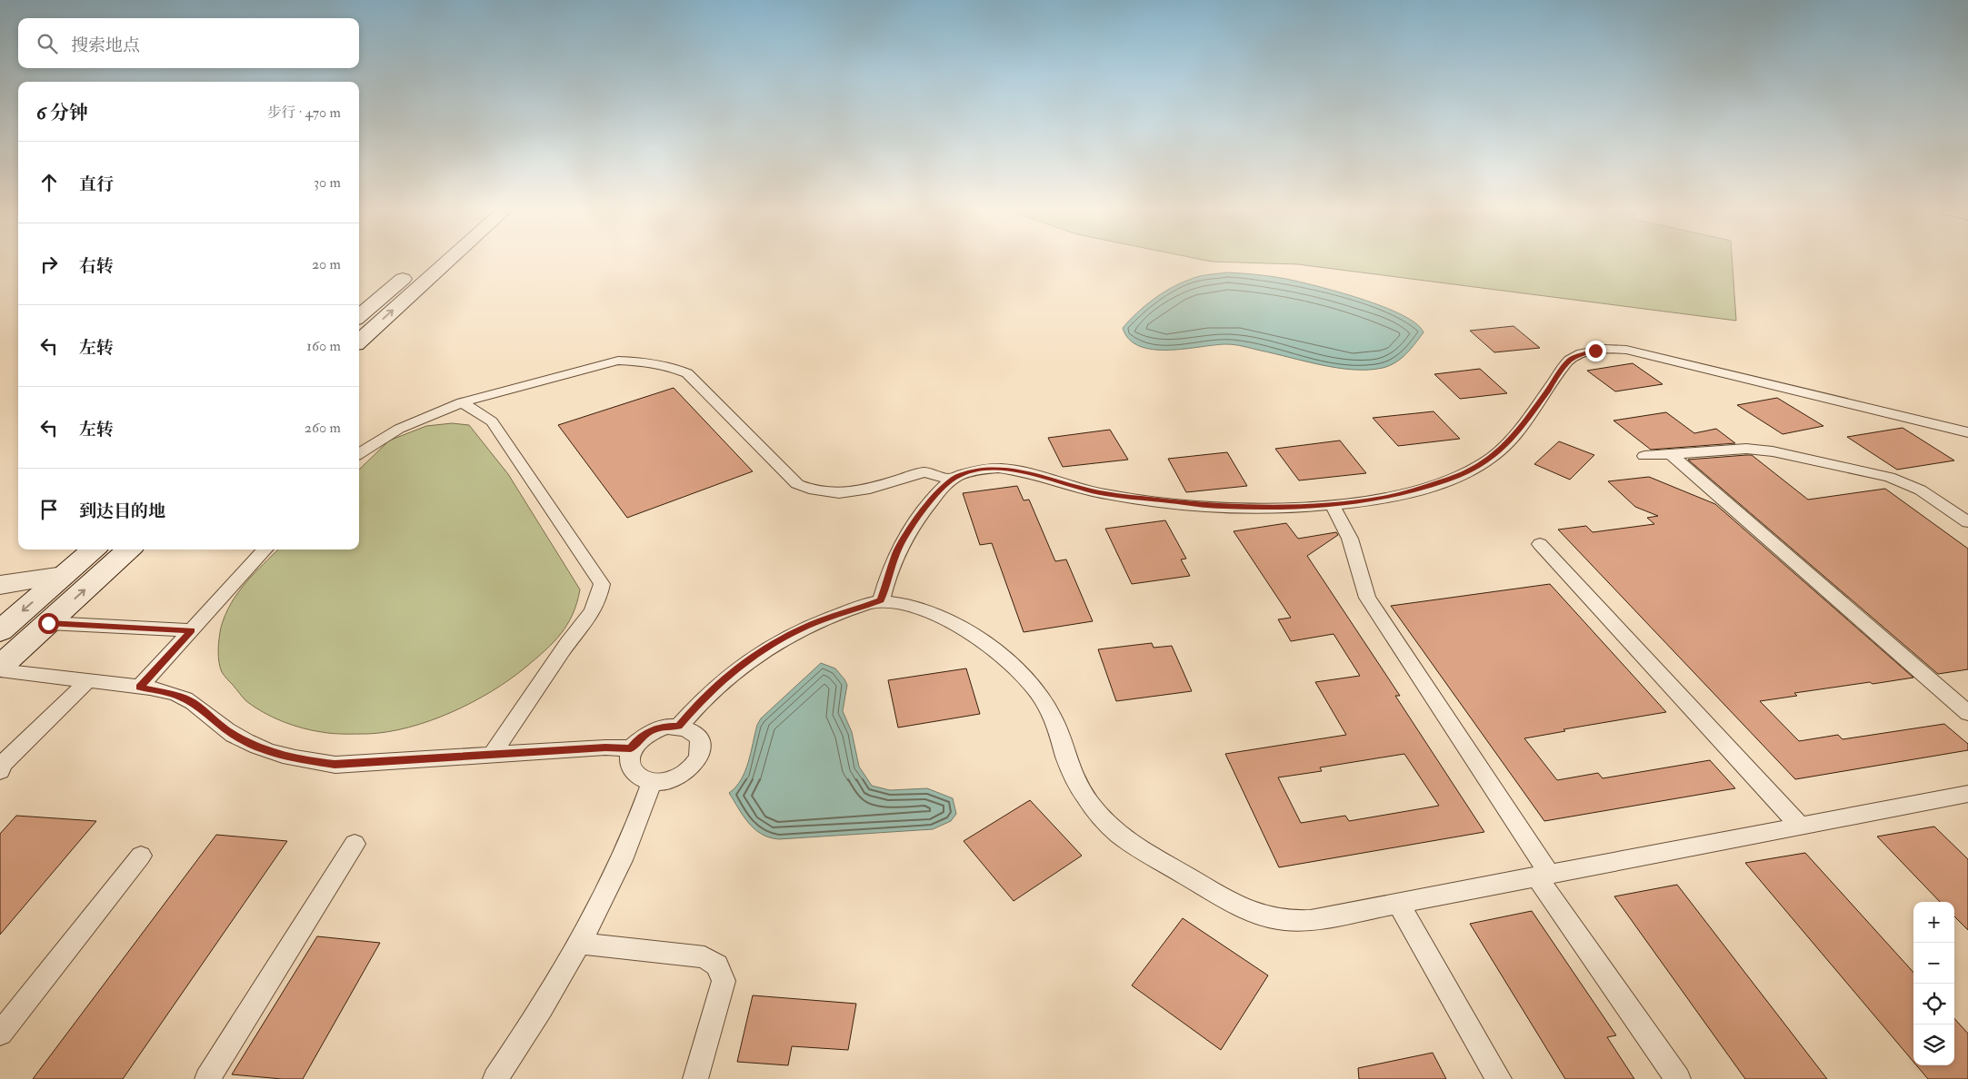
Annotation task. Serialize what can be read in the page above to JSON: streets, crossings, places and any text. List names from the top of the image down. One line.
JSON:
{"page":{"search":"搜索地点","heading":["6 分钟","步行 · 470 m"],"list":[["直行","30 m"],["右转","20 m"],["左转","160 m"],["左转","260 m"],"到达目的地"],"map_buttons":["+","−"]}}
